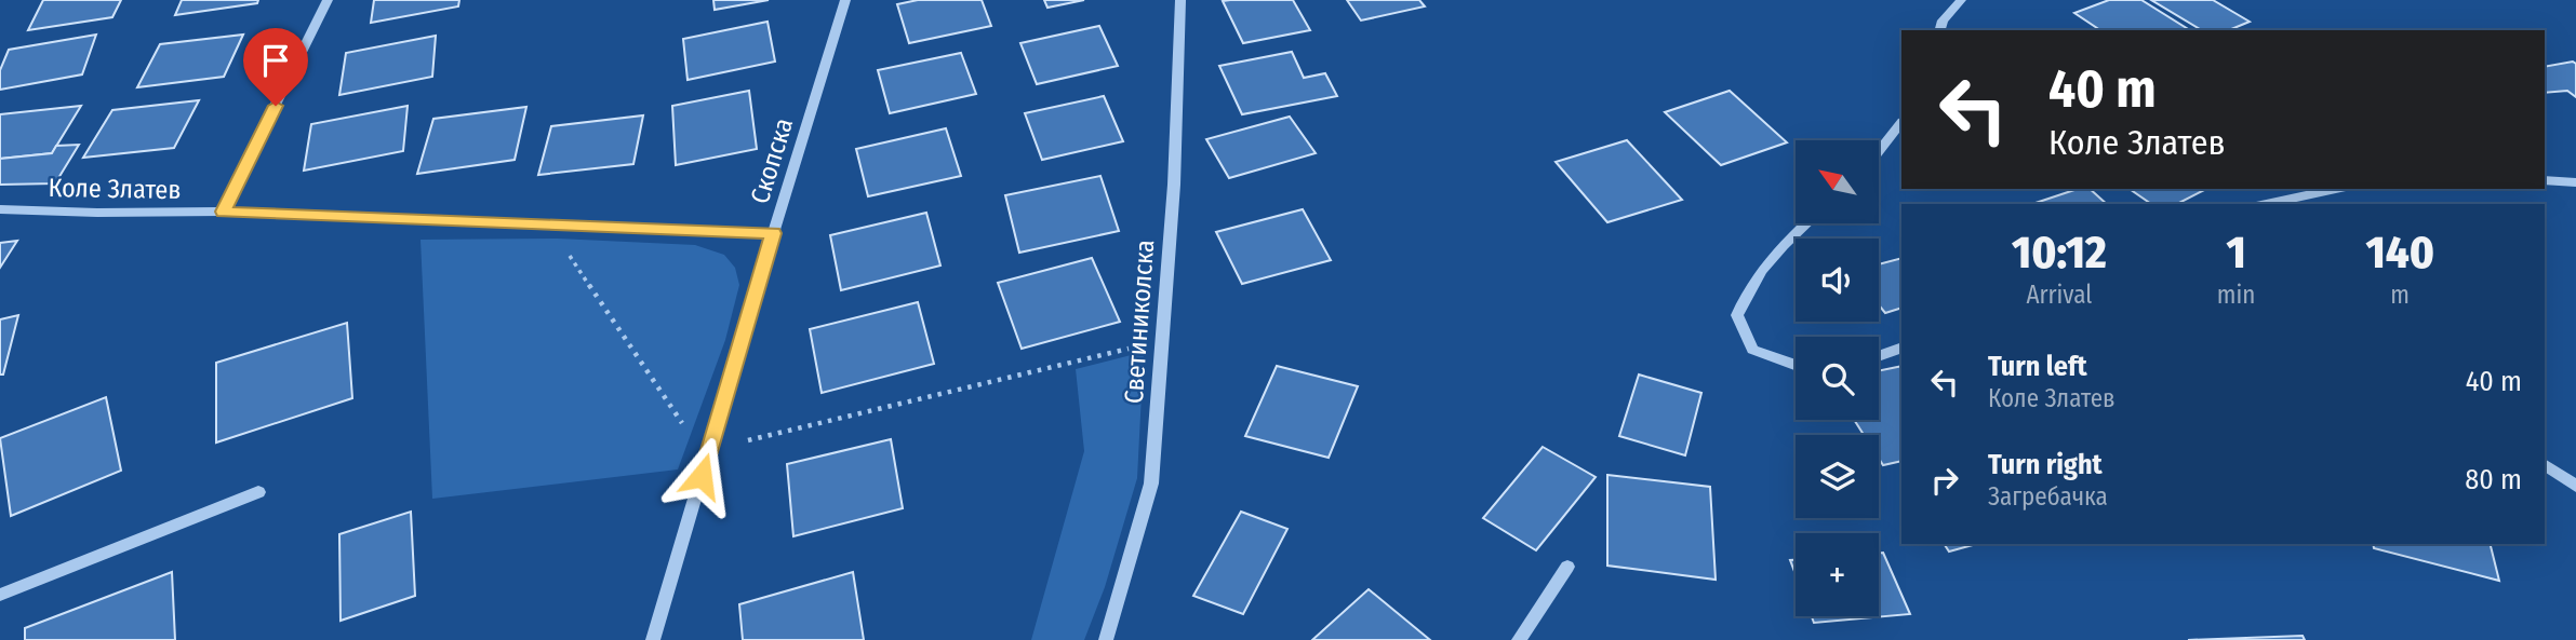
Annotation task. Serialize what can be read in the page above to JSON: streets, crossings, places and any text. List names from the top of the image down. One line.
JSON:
{"streets":{"street":["Скопска","Коле Златев","Светиниколска"]},"crossings":[["Скопска","Коле Златев"]],"north":"top left","page":{"turn":["40 m","Коле Златев"],"map_buttons":"+","eta":["10:12","Arrival","1","min","140","m"],"list":[{"name":"Turn left","note":"Коле Златев","value":"40 m"},{"name":"Turn right","note":"Загребачка","value":"80 m"}]}}
